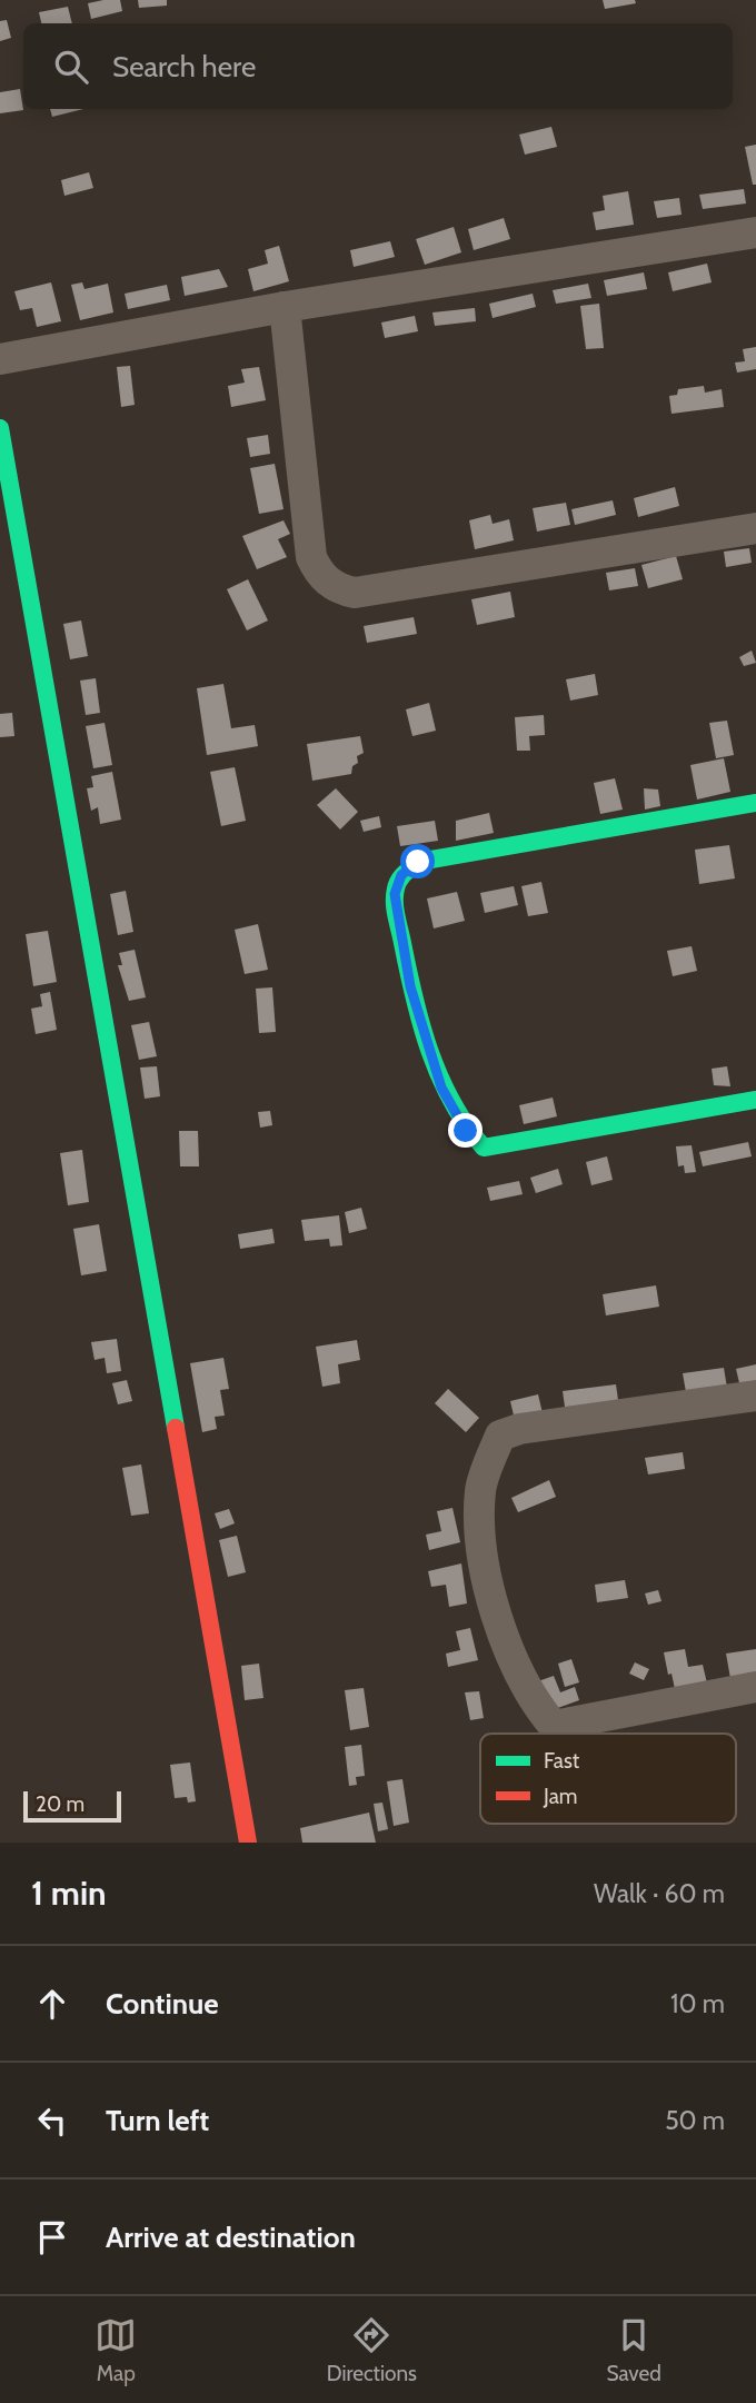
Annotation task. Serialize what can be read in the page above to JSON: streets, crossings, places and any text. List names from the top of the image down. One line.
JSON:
{"legend":["Fast","Jam"],"scale_bar":"20 m","page":{"search":"Search here","scale":"20 m","heading":["1 min","Walk · 60 m"],"list":[["Continue","10 m"],["Turn left","50 m"],"Arrive at destination"],"nav":["Map","Directions","Saved"]}}
